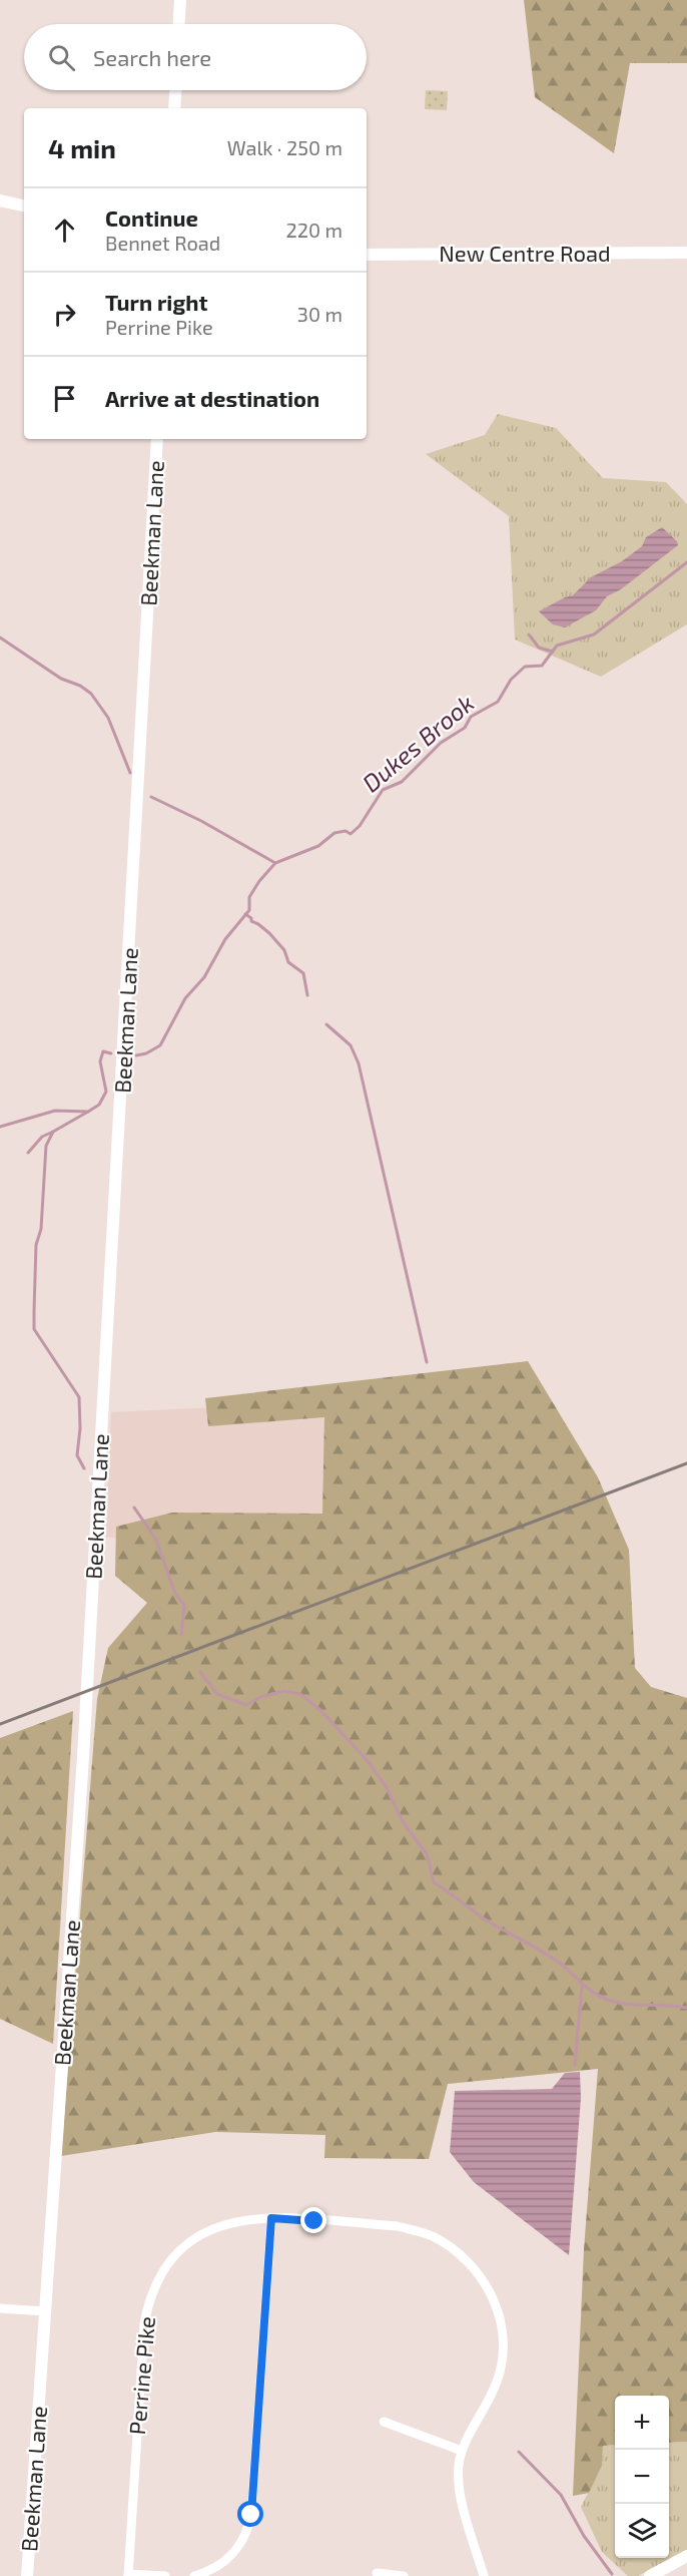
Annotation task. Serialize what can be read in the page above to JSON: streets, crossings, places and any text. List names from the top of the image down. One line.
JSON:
{"streets":{"street":["New Centre Road","Beekman Lane","Perrine Pike"]},"water":["Dukes Brook"],"page":{"search":"Search here","heading":["4 min","Walk · 250 m"],"list":[["Continue","Bennet Road","220 m"],["Turn right","Perrine Pike","30 m"],"Arrive at destination"],"map_buttons":["+","−"]}}
